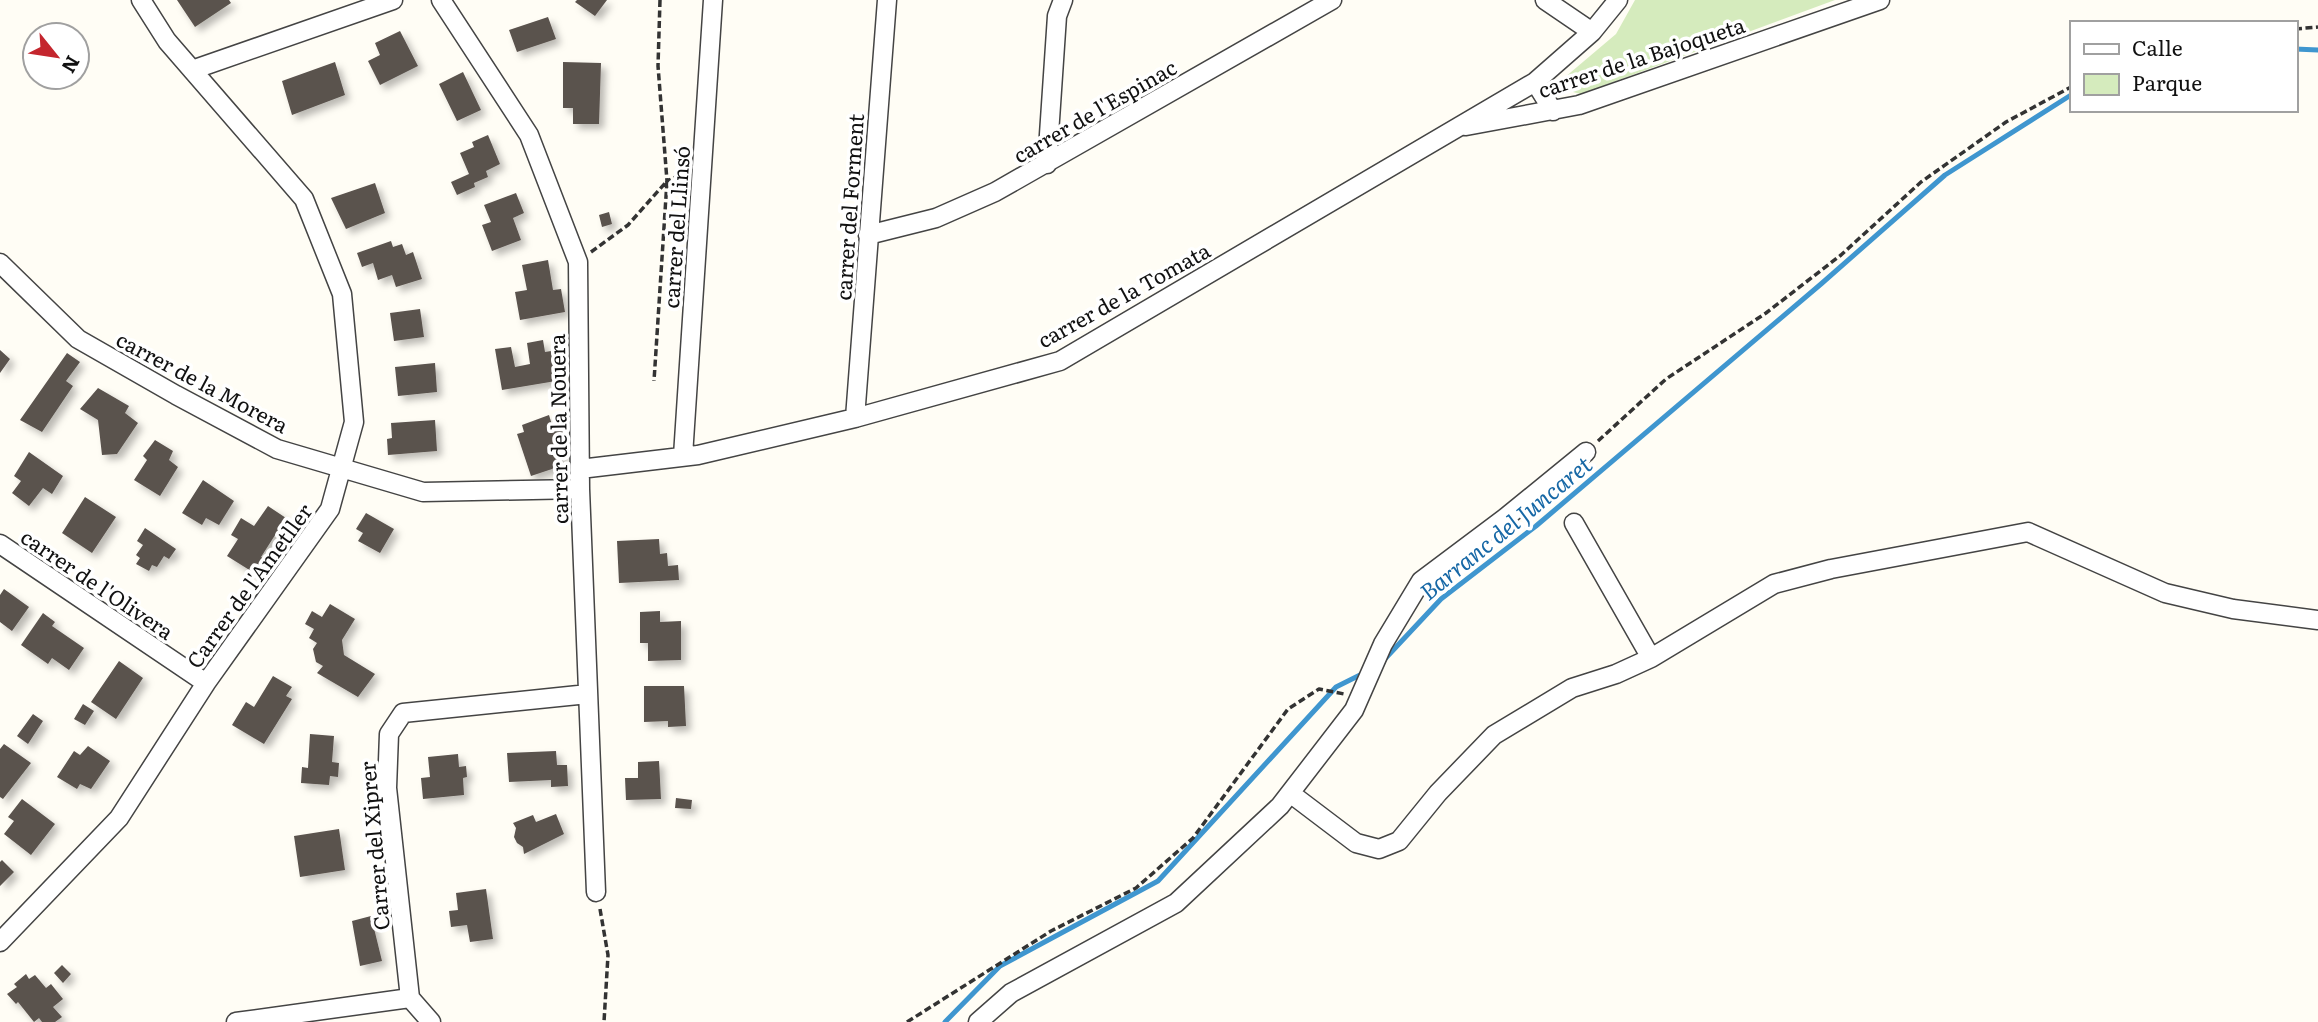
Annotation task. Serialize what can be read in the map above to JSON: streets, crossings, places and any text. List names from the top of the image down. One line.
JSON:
{"streets":{"street":["carrer de la Bajoqueta","carrer de l'Espinac","carrer del Forment","carrer del Llinsó","carrer de la Tomata","carrer de la Morera","carrer de la Nouera","carrer de l'Olivera","Carrer de l'Ametller","Carrer del Xiprer"]},"crossings":[["carrer de la Bajoqueta","carrer de la Tomata"],["carrer de l'Espinac","carrer del Forment"],["carrer del Forment","carrer de la Tomata"],["carrer del Llinsó","carrer de la Tomata"],["carrer de la Tomata","carrer de la Nouera"],["carrer de la Morera","carrer de la Nouera"],["carrer de la Morera","Carrer de l'Ametller"],["carrer de la Nouera","Carrer del Xiprer"],["carrer de l'Olivera","Carrer de l'Ametller"]],"water":["Barranc del Juncaret"],"legend":["Calle","Parque"],"north":"bottom right"}
